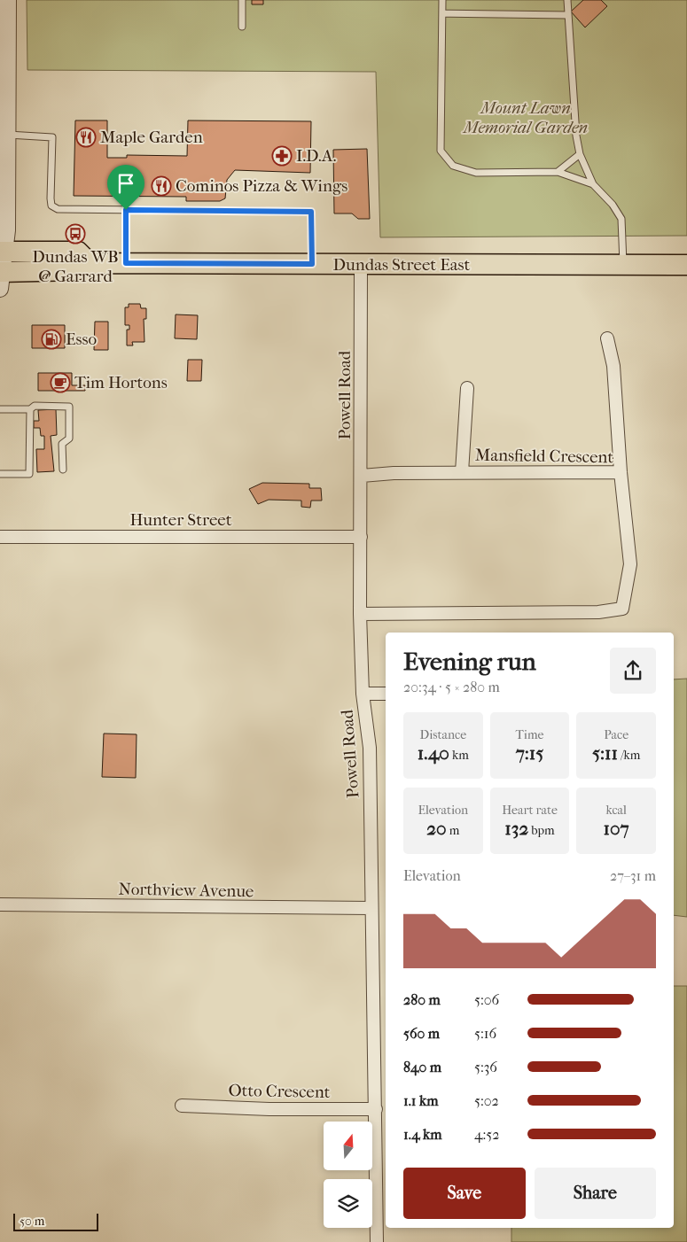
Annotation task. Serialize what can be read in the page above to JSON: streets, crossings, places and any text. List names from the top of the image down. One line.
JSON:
{"streets":{"main road":["Dundas Street East"],"street":["Powell Road","Mansfield Crescent","Hunter Street","Northview Avenue","Otto Crescent"]},"crossings":[["Dundas Street East","Powell Road"],["Powell Road","Mansfield Crescent"],["Powell Road","Hunter Street"],["Powell Road","Northview Avenue"],["Powell Road","Otto Crescent"]],"parks":["Mount Lawn Memorial Garden"],"places":{"restaurant":["Maple Garden","Cominos Pizza & Wings"],"pharmacy":["I.D.A."],"bus stop":["Dundas WB @ Garrard"],"fuel station":["Esso"],"cafe":["Tim Hortons"]},"scale_bar":"50 m","north":"top","page":{"heading":["Evening run","20:34 · 5 × 280 m"],"stats":[["Distance","1.40 km"],["Time","7:15"],["Pace","5:11 /km"],["Elevation","20 m"],["Heart rate","132 bpm"],["kcal","107"]],"chart":["Elevation","27–31 m"],"list":[{"name":"280 m","note":"5:06"},{"name":"560 m","note":"5:16"},{"name":"840 m","note":"5:36"},{"name":"1.1 km","note":"5:02"},{"name":"1.4 km","note":"4:52"}],"buttons":["Save","Share"],"scale":"50 m"}}
